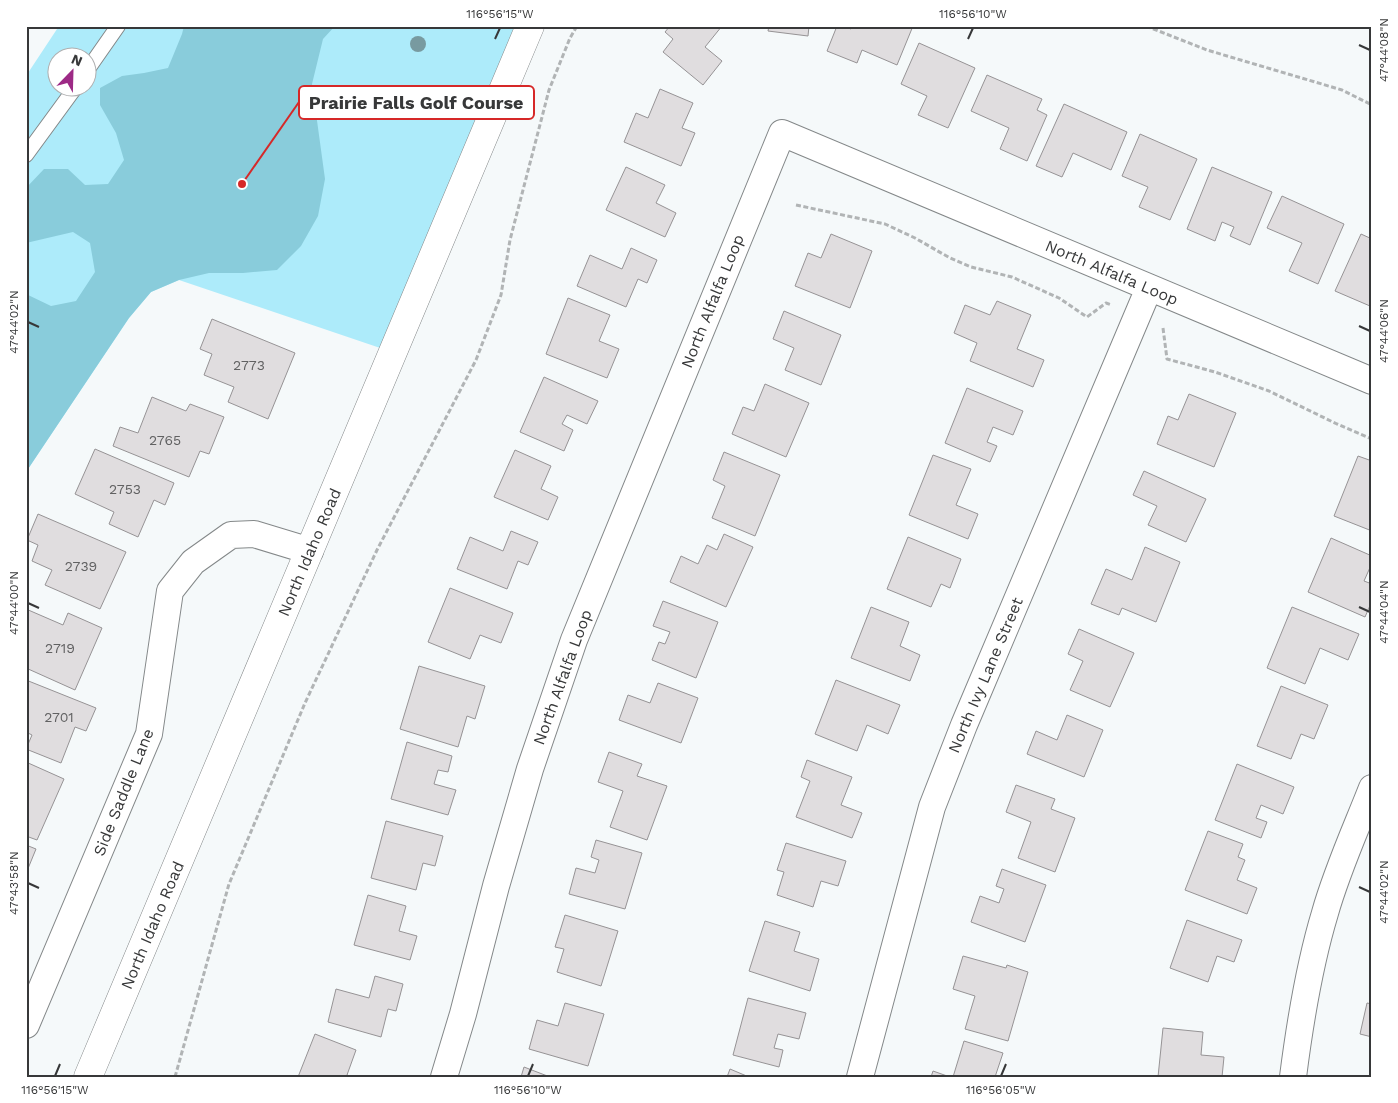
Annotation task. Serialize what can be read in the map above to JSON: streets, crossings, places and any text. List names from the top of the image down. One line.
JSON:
{"streets":{"main road":["North Idaho Road"],"street":["North Alfalfa Loop","North Ivy Lane Street","Side Saddle Lane"]},"crossings":[["North Alfalfa Loop","North Ivy Lane Street"],["North Idaho Road","Side Saddle Lane"]],"places":["Prairie Falls Golf Course"],"house_numbers":["2773","2765","2753","2739","2719","2701"],"north":"top right","coordinates":["116°56'15\"W","116°56'10\"W","47°44'08\"N","47°44'02\"N","47°44'06\"N","47°44'00\"N","47°44'04\"N","47°43'58\"N","116°56'05\"W"]}
